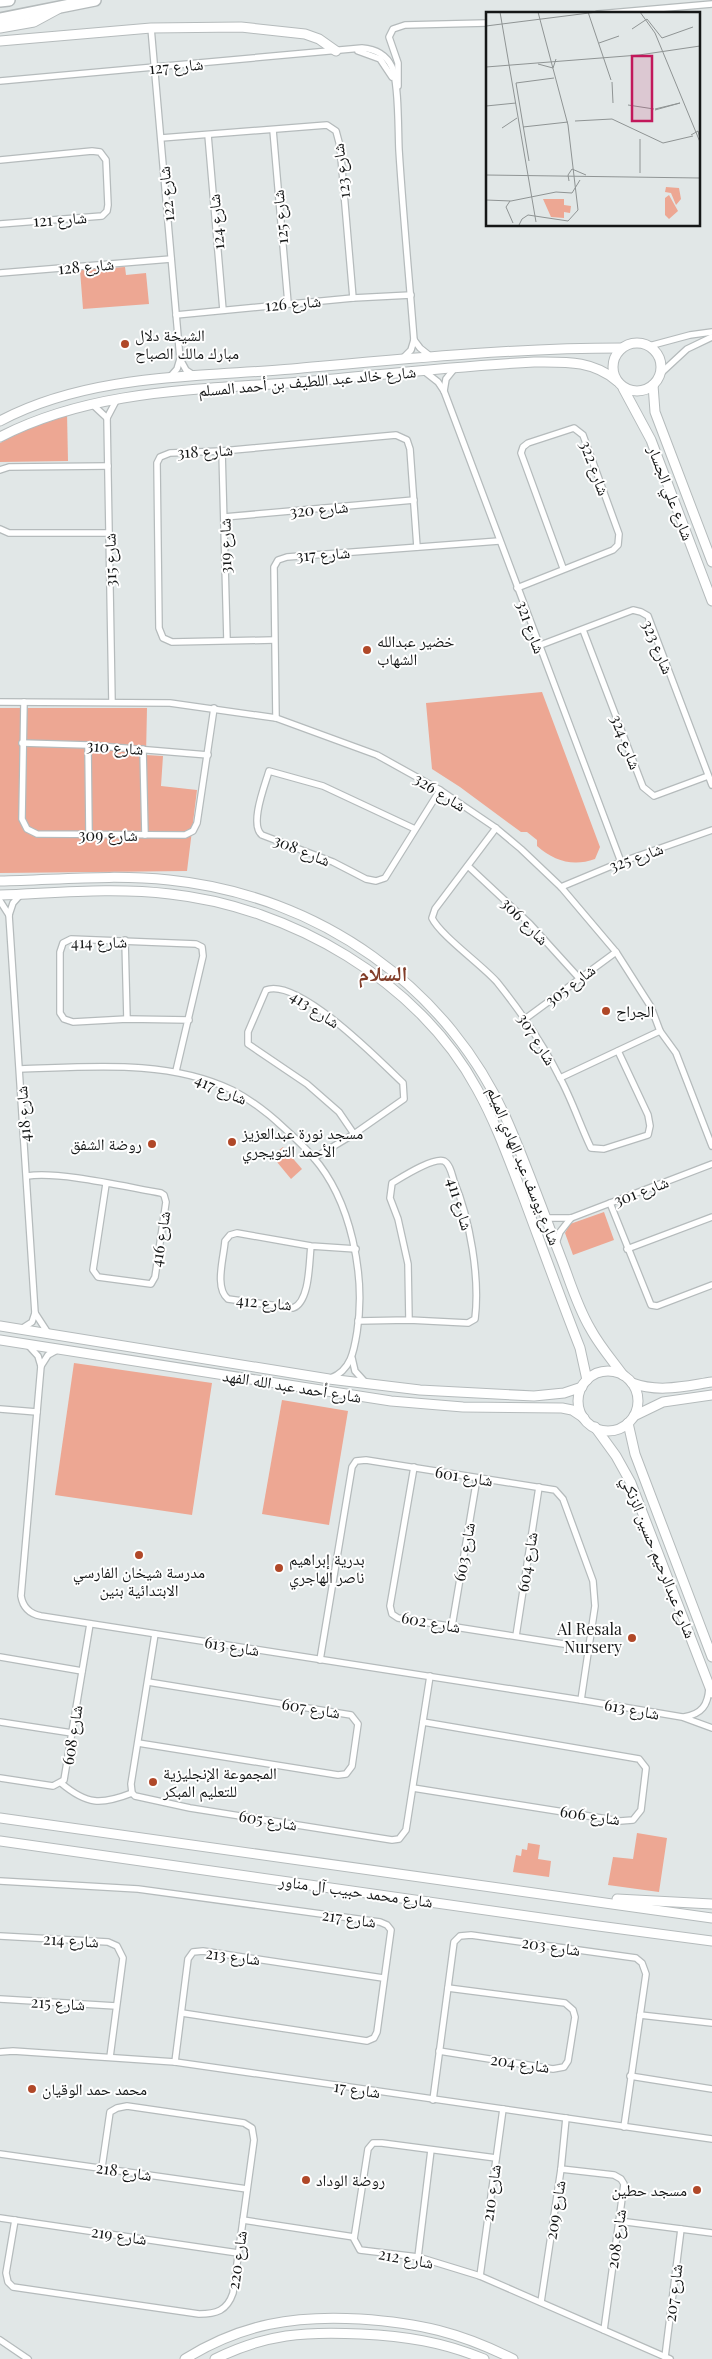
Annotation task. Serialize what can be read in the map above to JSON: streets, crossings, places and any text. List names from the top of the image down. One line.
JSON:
{"streets":{"street":["شارع 127","شارع 123","شارع 122","شارع 125","شارع 121","شارع 124","شارع 128","شارع 126","شارع خالد عبد اللطيف بن أحمد المسلم","شارع 318","شارع 322","شارع علي الجسار","شارع 320","شارع 319","شارع 317","شارع 315","شارع 321","شارع 323","شارع 324","شارع 310","شارع 326","شارع 309","شارع 308","شارع 325","شارع 306","شارع 414","شارع 305","شارع 413","شارع 307","شارع 417","شارع 418","شارع يوسف عبد الهادي الميلم","شارع 301","شارع 411","شارع 416","شارع 412","شارع أحمد عبد الله الفهد","شارع 601","شارع 603","شارع عبدالرحيم حسين الزنكي","شارع 604","شارع 602","شارع 613","شارع 607","شارع 608","شارع 606","شارع 605","شارع محمد حبيب آل مناور","شارع 217","شارع 214","شارع 203","شارع 213","شارع 215","شارع 204","شارع 17","شارع 218","شارع 210","شارع 209","شارع 219","شارع 208","شارع 212","شارع 220","شارع 207"]},"crossings":[["شارع 127","شارع 122"],["شارع 127","شارع 126"],["شارع 123","شارع 122"],["شارع 123","شارع 125"],["شارع 123","شارع 124"],["شارع 123","شارع 126"],["شارع 122","شارع 128"],["شارع 122","شارع 126"],["شارع 125","شارع 126"],["شارع 124","شارع 126"],["شارع خالد عبد اللطيف بن أحمد المسلم","شارع علي الجسار"],["شارع خالد عبد اللطيف بن أحمد المسلم","شارع 321"],["شارع 318","شارع 320"],["شارع 318","شارع 319"],["شارع 318","شارع 317"],["شارع 322","شارع 321"],["شارع 320","شارع 319"],["شارع 317","شارع 321"],["شارع 317","شارع 326"],["شارع 315","شارع 326"],["شارع 321","شارع 323"],["شارع 321","شارع 325"],["شارع 323","شارع 324"],["شارع 310","شارع 309"],["شارع 326","شارع 309"],["شارع 326","شارع 308"],["شارع 326","شارع 325"],["شارع 326","شارع 305"],["شارع 326","شارع 307"],["شارع 306","شارع 305"],["شارع 306","شارع 307"],["شارع 414","شارع 417"],["شارع 305","شارع 307"],["شارع 413","شارع 417"],["شارع 417","شارع 418"],["شارع 417","شارع 411"],["شارع 417","شارع 412"],["شارع 418","شارع 416"],["شارع 418","شارع أحمد عبد الله الفهد"],["شارع يوسف عبد الهادي الميلم","شارع 301"],["شارع يوسف عبد الهادي الميلم","شارع أحمد عبد الله الفهد"],["شارع يوسف عبد الهادي الميلم","شارع عبدالرحيم حسين الزنكي"],["شارع أحمد عبد الله الفهد","شارع عبدالرحيم حسين الزنكي"],["شارع 601","شارع 603"],["شارع 601","شارع 604"],["شارع 601","شارع 602"],["شارع 601","شارع 613"],["شارع 603","شارع 602"],["شارع عبدالرحيم حسين الزنكي","شارع 613"],["شارع 604","شارع 602"],["شارع 613","شارع 608"],["شارع 613","شارع 605"],["شارع 606","شارع 605"],["شارع 217","شارع 213"],["شارع 214","شارع 215"],["شارع 214","شارع 17"],["شارع 203","شارع 204"],["شارع 203","شارع 17"],["شارع 213","شارع 17"],["شارع 17","شارع 210"],["شارع 17","شارع 209"],["شارع 218","شارع 220"],["شارع 210","شارع 212"],["شارع 209","شارع 208"],["شارع 209","شارع 212"],["شارع 219","شارع 220"],["شارع 208","شارع 212"],["شارع 212","شارع 207"]],"districts":["السلام"],"places":["الشيخة دلال مبارك مالك الصباح","خضير عبدالله الشهاب","الجراح","مسجد نورة عبدالعزيز الأحمد التويجري","روضة الشفق","مدرسة شيخان الفارسي الابتدائية بنين","بدرية إبراهيم ناصر الهاجري","Al Resala Nursery","المجموعة الإنجليزية للتعليم المبكر","محمد حمد الوقيان","روضة الوداد","مسجد حطين"]}
